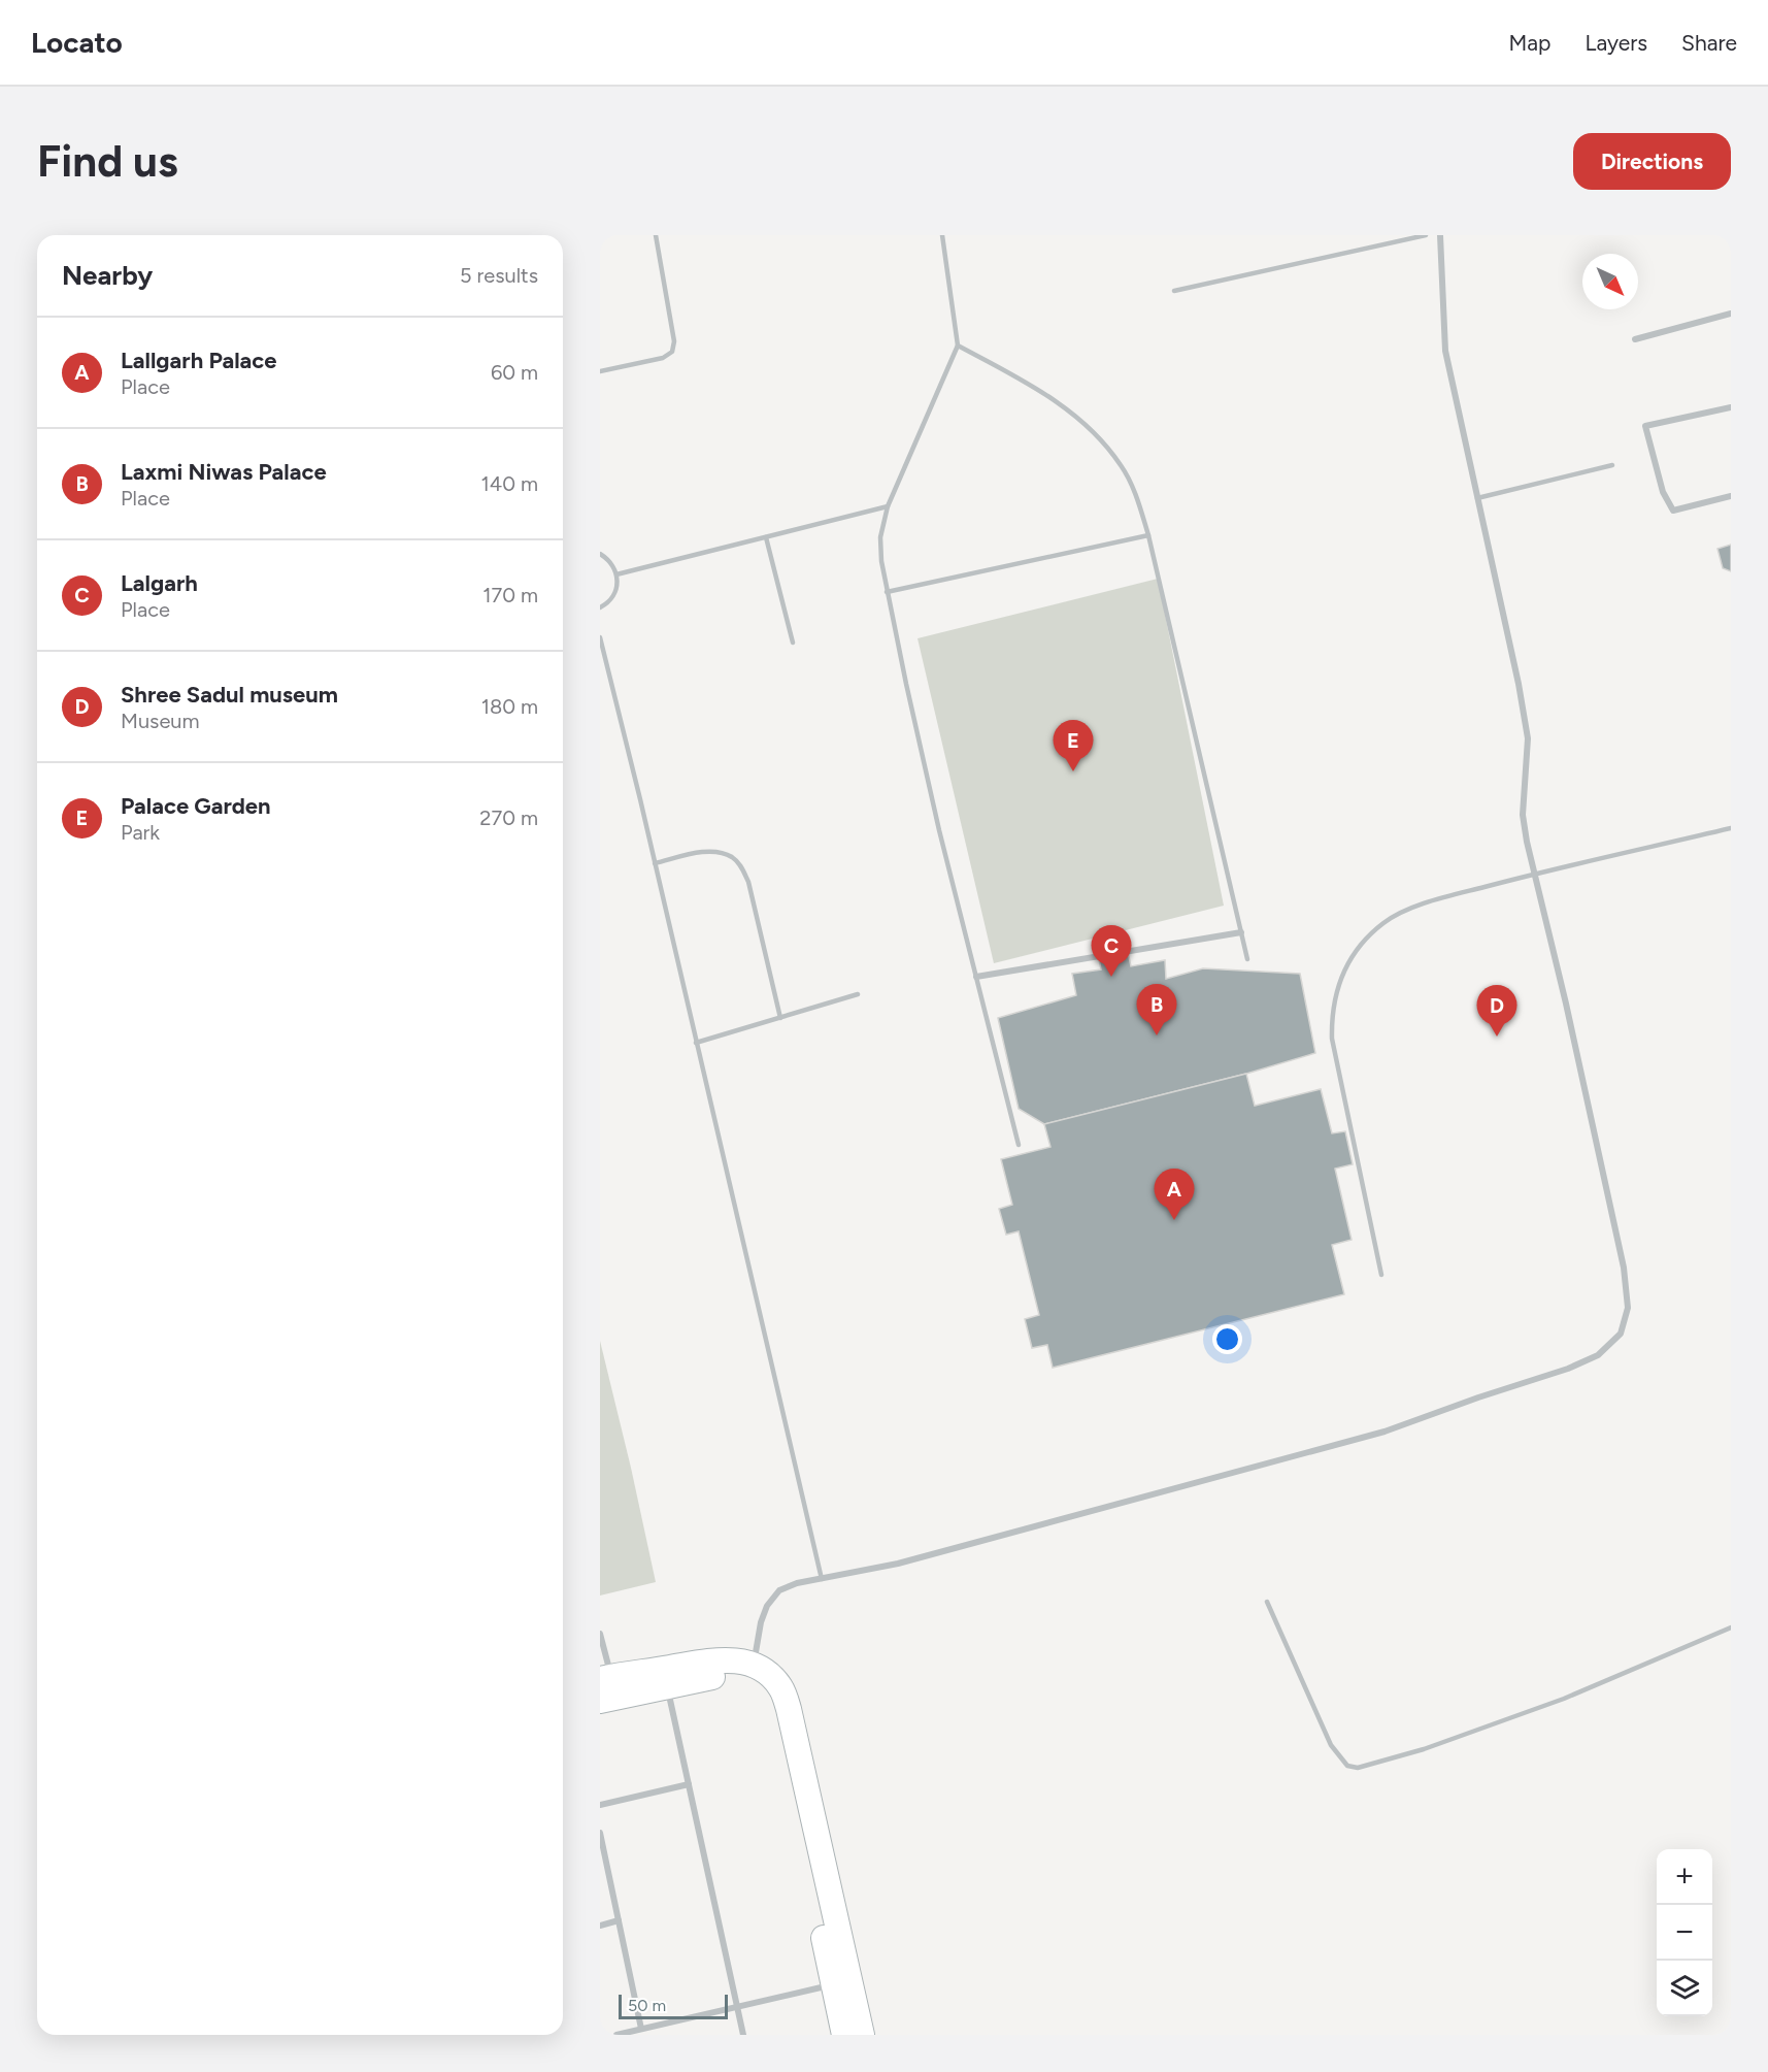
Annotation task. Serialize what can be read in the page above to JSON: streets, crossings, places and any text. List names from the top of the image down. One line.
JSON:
{"scale_bar":"50 m","north":"bottom right","page":{"header":"Locato","nav":["Map","Layers","Share"],"buttons":"Directions","title":"Find us","heading":["Nearby","5 results"],"list":[{"mark":"A","name":"Lallgarh Palace","note":"Place","value":"60 m"},{"mark":"B","name":"Laxmi Niwas Palace","note":"Place","value":"140 m"},{"mark":"C","name":"Lalgarh","note":"Place","value":"170 m"},{"mark":"D","name":"Shree Sadul museum","note":"Museum","value":"180 m"},{"mark":"E","name":"Palace Garden","note":"Park","value":"270 m"}],"pins":["E","C","B","D","A"],"map_buttons":["+","−"],"scale":"50 m"}}
